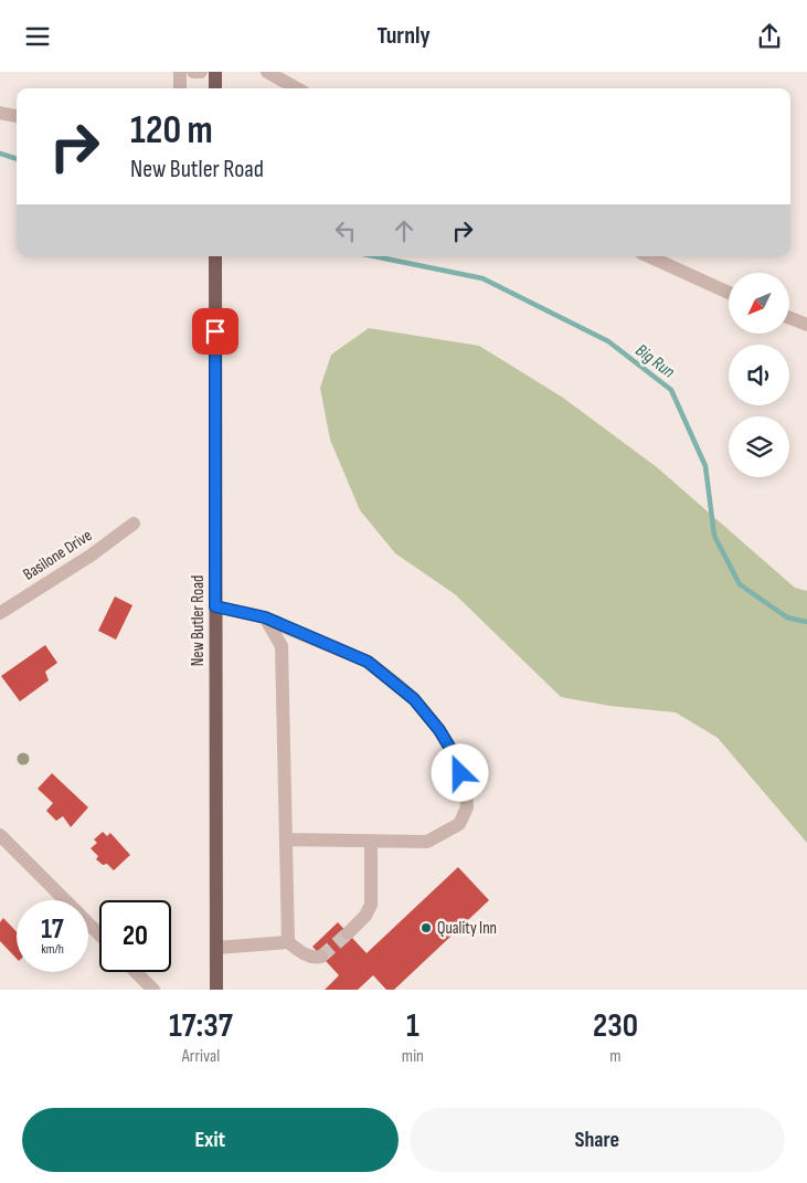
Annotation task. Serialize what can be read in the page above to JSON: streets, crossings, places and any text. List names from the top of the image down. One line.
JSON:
{"streets":{"main road":["New Butler Road"],"street":["Basilone Drive"]},"water":["Big Run"],"places":["Quality Inn"],"north":"bottom left","page":{"header":"Turnly","turn":["120 m","New Butler Road"],"speed":"17 km/h","limit":"20","eta":["17:37","Arrival","1","min","230","m"],"buttons":["Exit","Share"]}}
